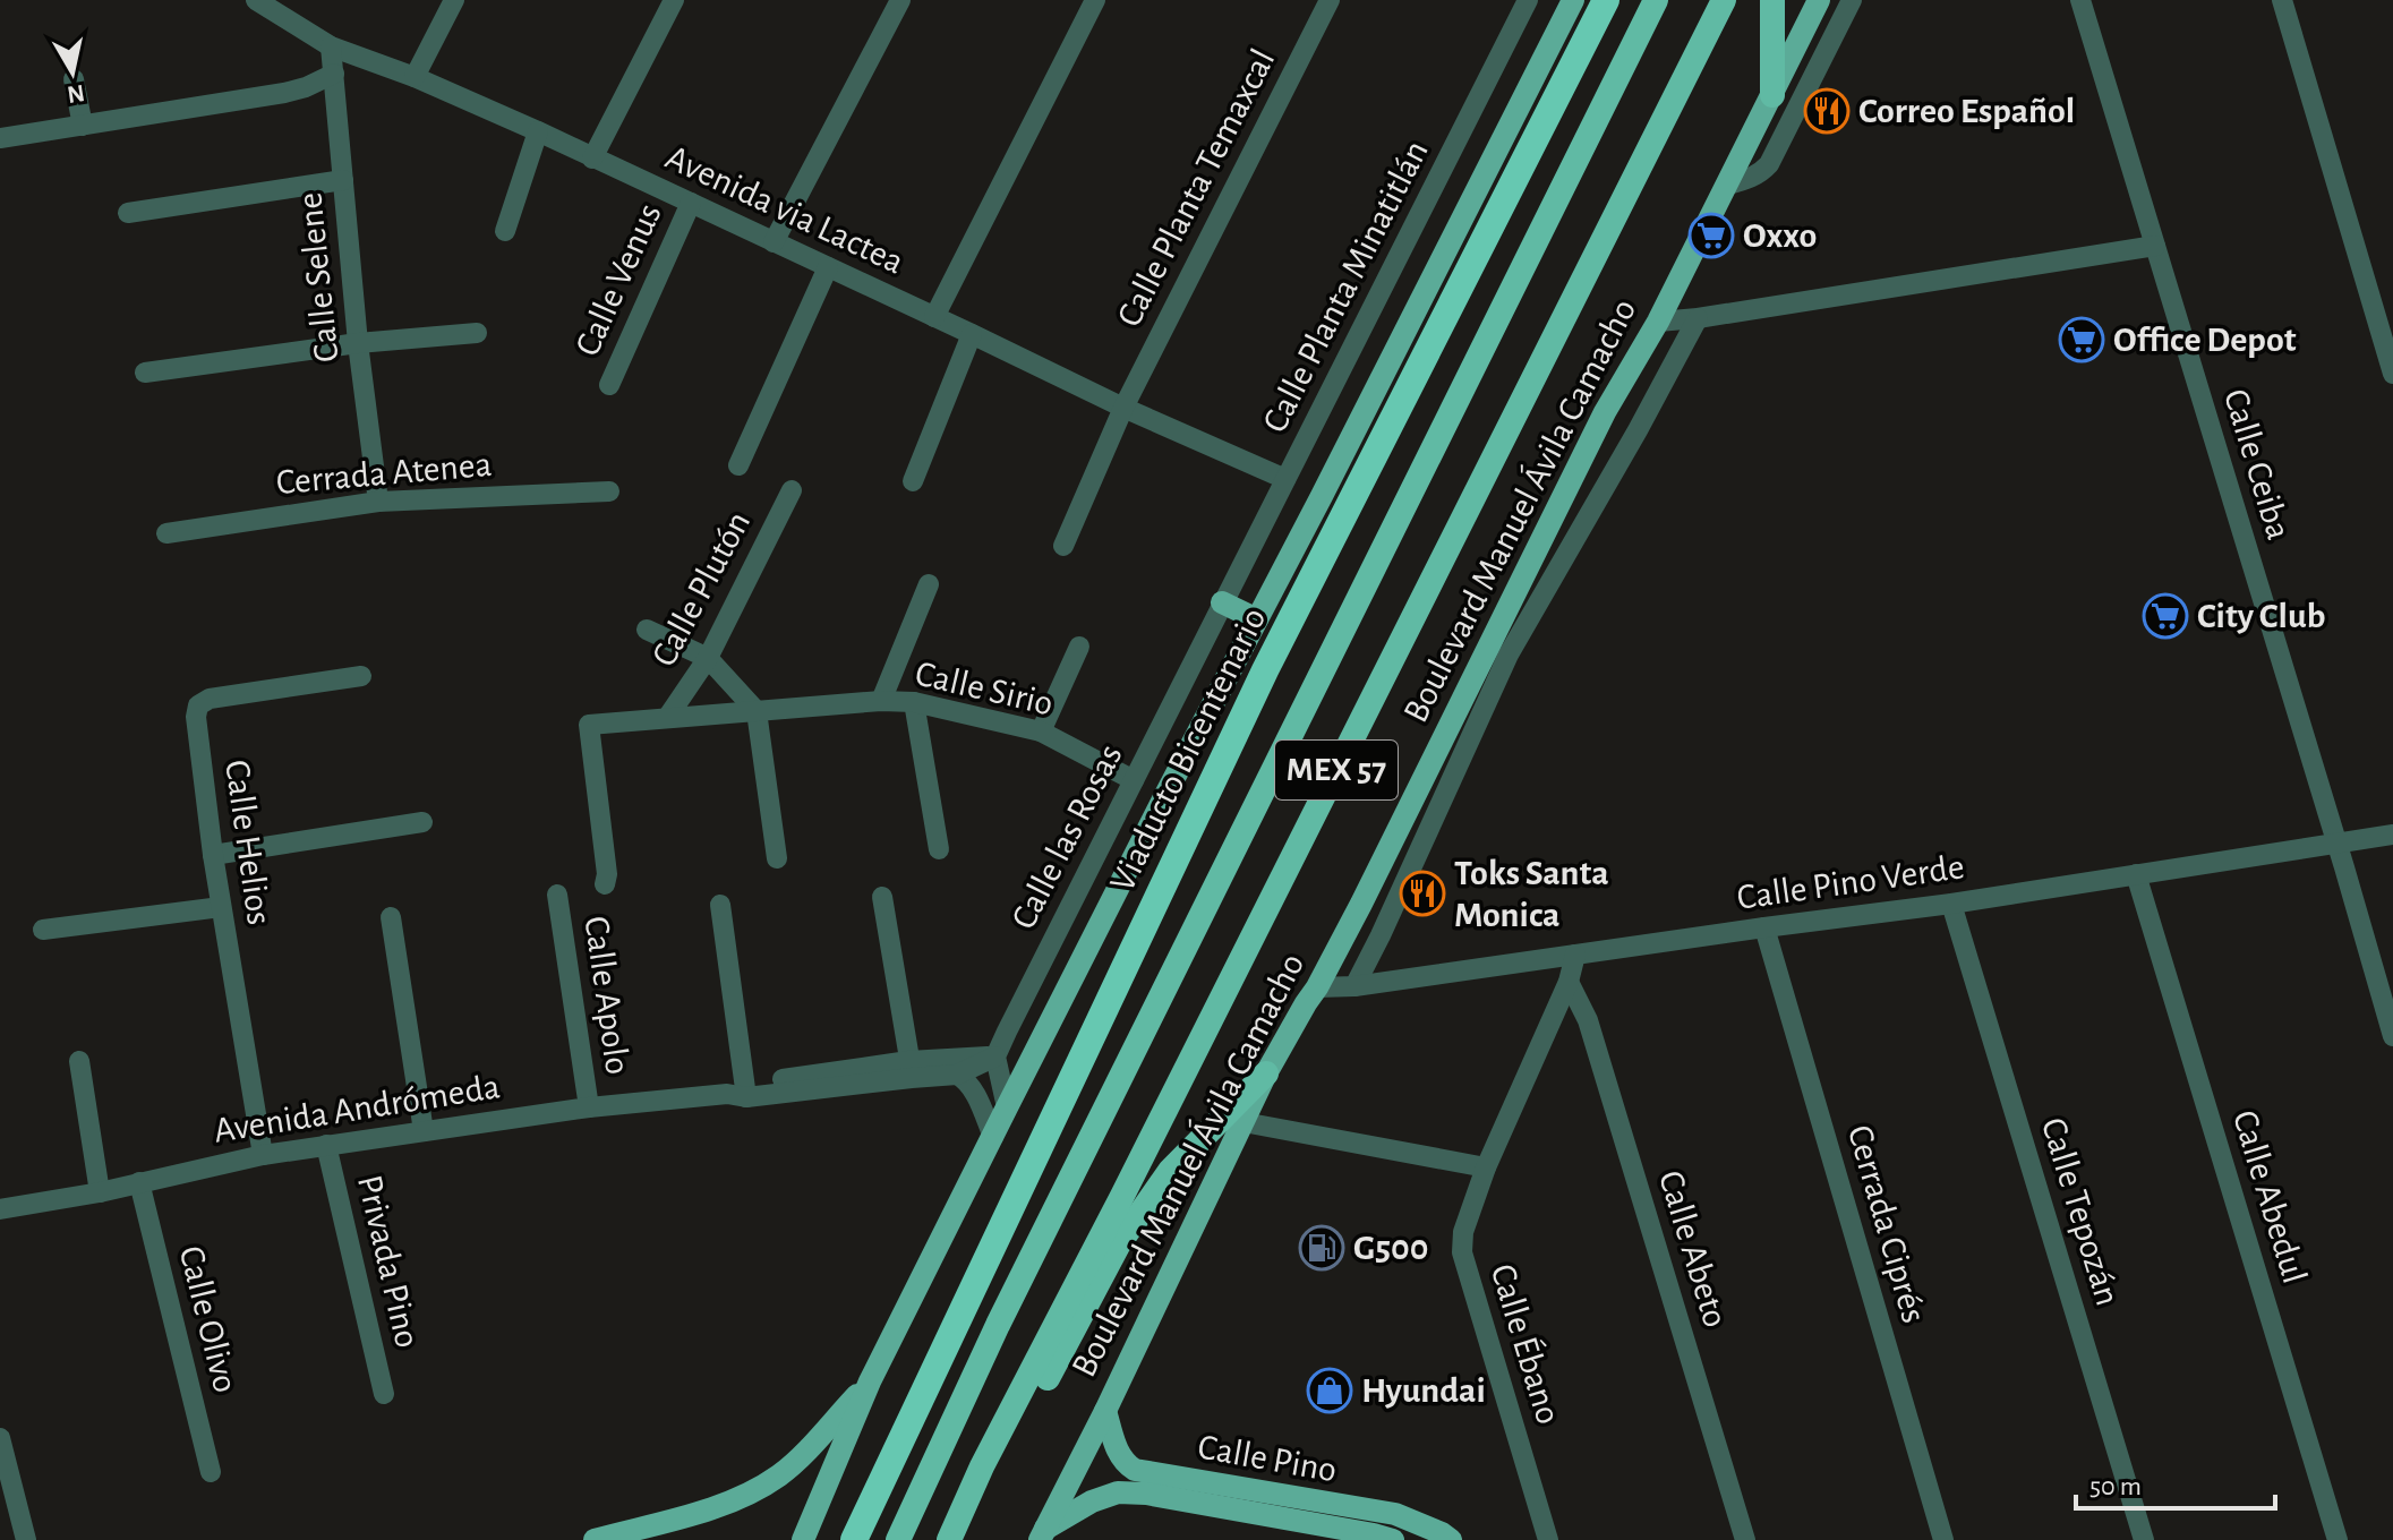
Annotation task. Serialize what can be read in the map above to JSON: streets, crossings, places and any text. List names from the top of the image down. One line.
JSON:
{"streets":{"highway":["Boulevard Manuel Ávila Camacho","Viaducto Bicentenario","MEX 57"],"main road":["Calle Pino"],"street":["Calle Planta Temaxcal","Avenida via Lactea","Calle Selene","Calle Venus","Calle Planta Minatitlán","Calle Ceiba","Cerrada Atenea","Calle Plutón","Calle Sirio","Calle las Rosas","Calle Helios","Calle Pino Verde","Calle Apolo","Avenida Andrómeda","Calle Abedul","Calle Tepozán","Cerrada Ciprés","Calle Abeto","Privada Pino","Calle Olivo","Calle Ébano"]},"crossings":[["Calle Planta Temaxcal","Avenida via Lactea"],["Avenida via Lactea","Calle Selene"],["Avenida via Lactea","Calle Venus"],["Avenida via Lactea","Calle Planta Minatitlán"],["Calle Selene","Cerrada Atenea"],["Calle Planta Minatitlán","Calle las Rosas"],["Calle Ceiba","Calle Pino Verde"],["Boulevard Manuel Ávila Camacho","Calle Pino Verde"],["Boulevard Manuel Ávila Camacho","Calle Pino"],["Calle Plutón","Calle Sirio"],["Calle Sirio","Calle las Rosas"],["Calle las Rosas","Avenida Andrómeda"],["Calle Helios","Avenida Andrómeda"],["Calle Pino Verde","Calle Abedul"],["Calle Pino Verde","Calle Tepozán"],["Calle Pino Verde","Cerrada Ciprés"],["Calle Pino Verde","Calle Ébano"],["Calle Apolo","Avenida Andrómeda"],["Avenida Andrómeda","Privada Pino"],["Avenida Andrómeda","Calle Olivo"],["Calle Abeto","Calle Ébano"]],"places":{"restaurant":["Correo Español","Toks Santa Monica"],"supermarket":["Oxxo","Office Depot","City Club"],"fuel station":["G500"],"shop":["Hyundai"]},"scale_bar":"50 m","north":"bottom"}
